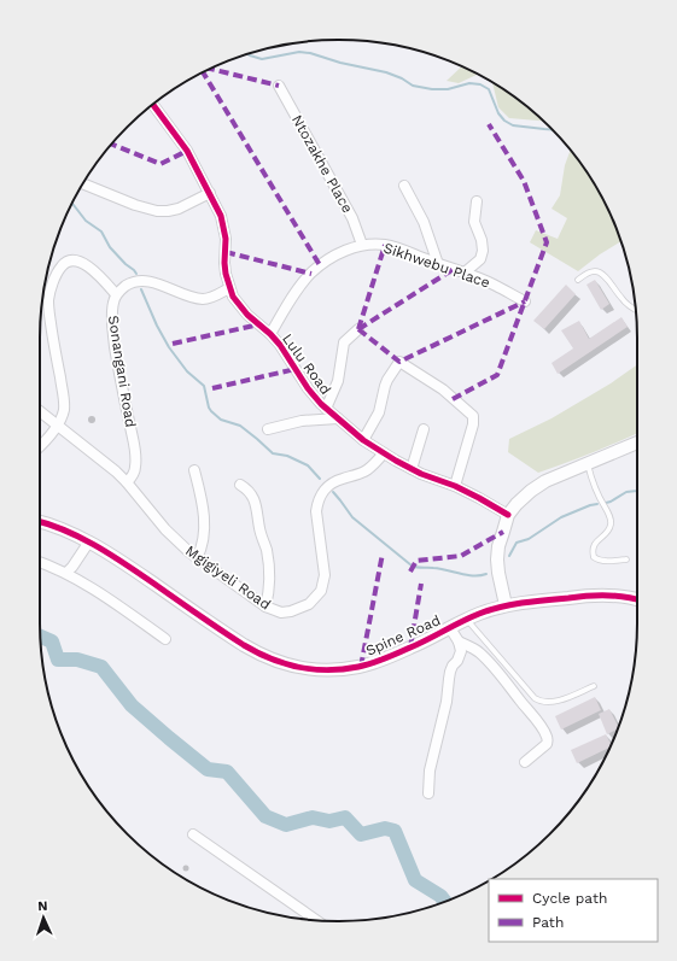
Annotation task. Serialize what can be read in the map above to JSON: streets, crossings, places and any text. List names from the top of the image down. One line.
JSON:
{"streets":{"street":["Ntozakhe Place","Sikhwebu Place","Lulu Road","Sonangani Road","Mgigiyeli Road","Spine Road"]},"crossings":[["Ntozakhe Place","Sikhwebu Place"],["Sikhwebu Place","Lulu Road"],["Lulu Road","Sonangani Road"],["Lulu Road","Mgigiyeli Road"],["Sonangani Road","Mgigiyeli Road"]],"legend":["Cycle path","Path"],"north":"top"}
